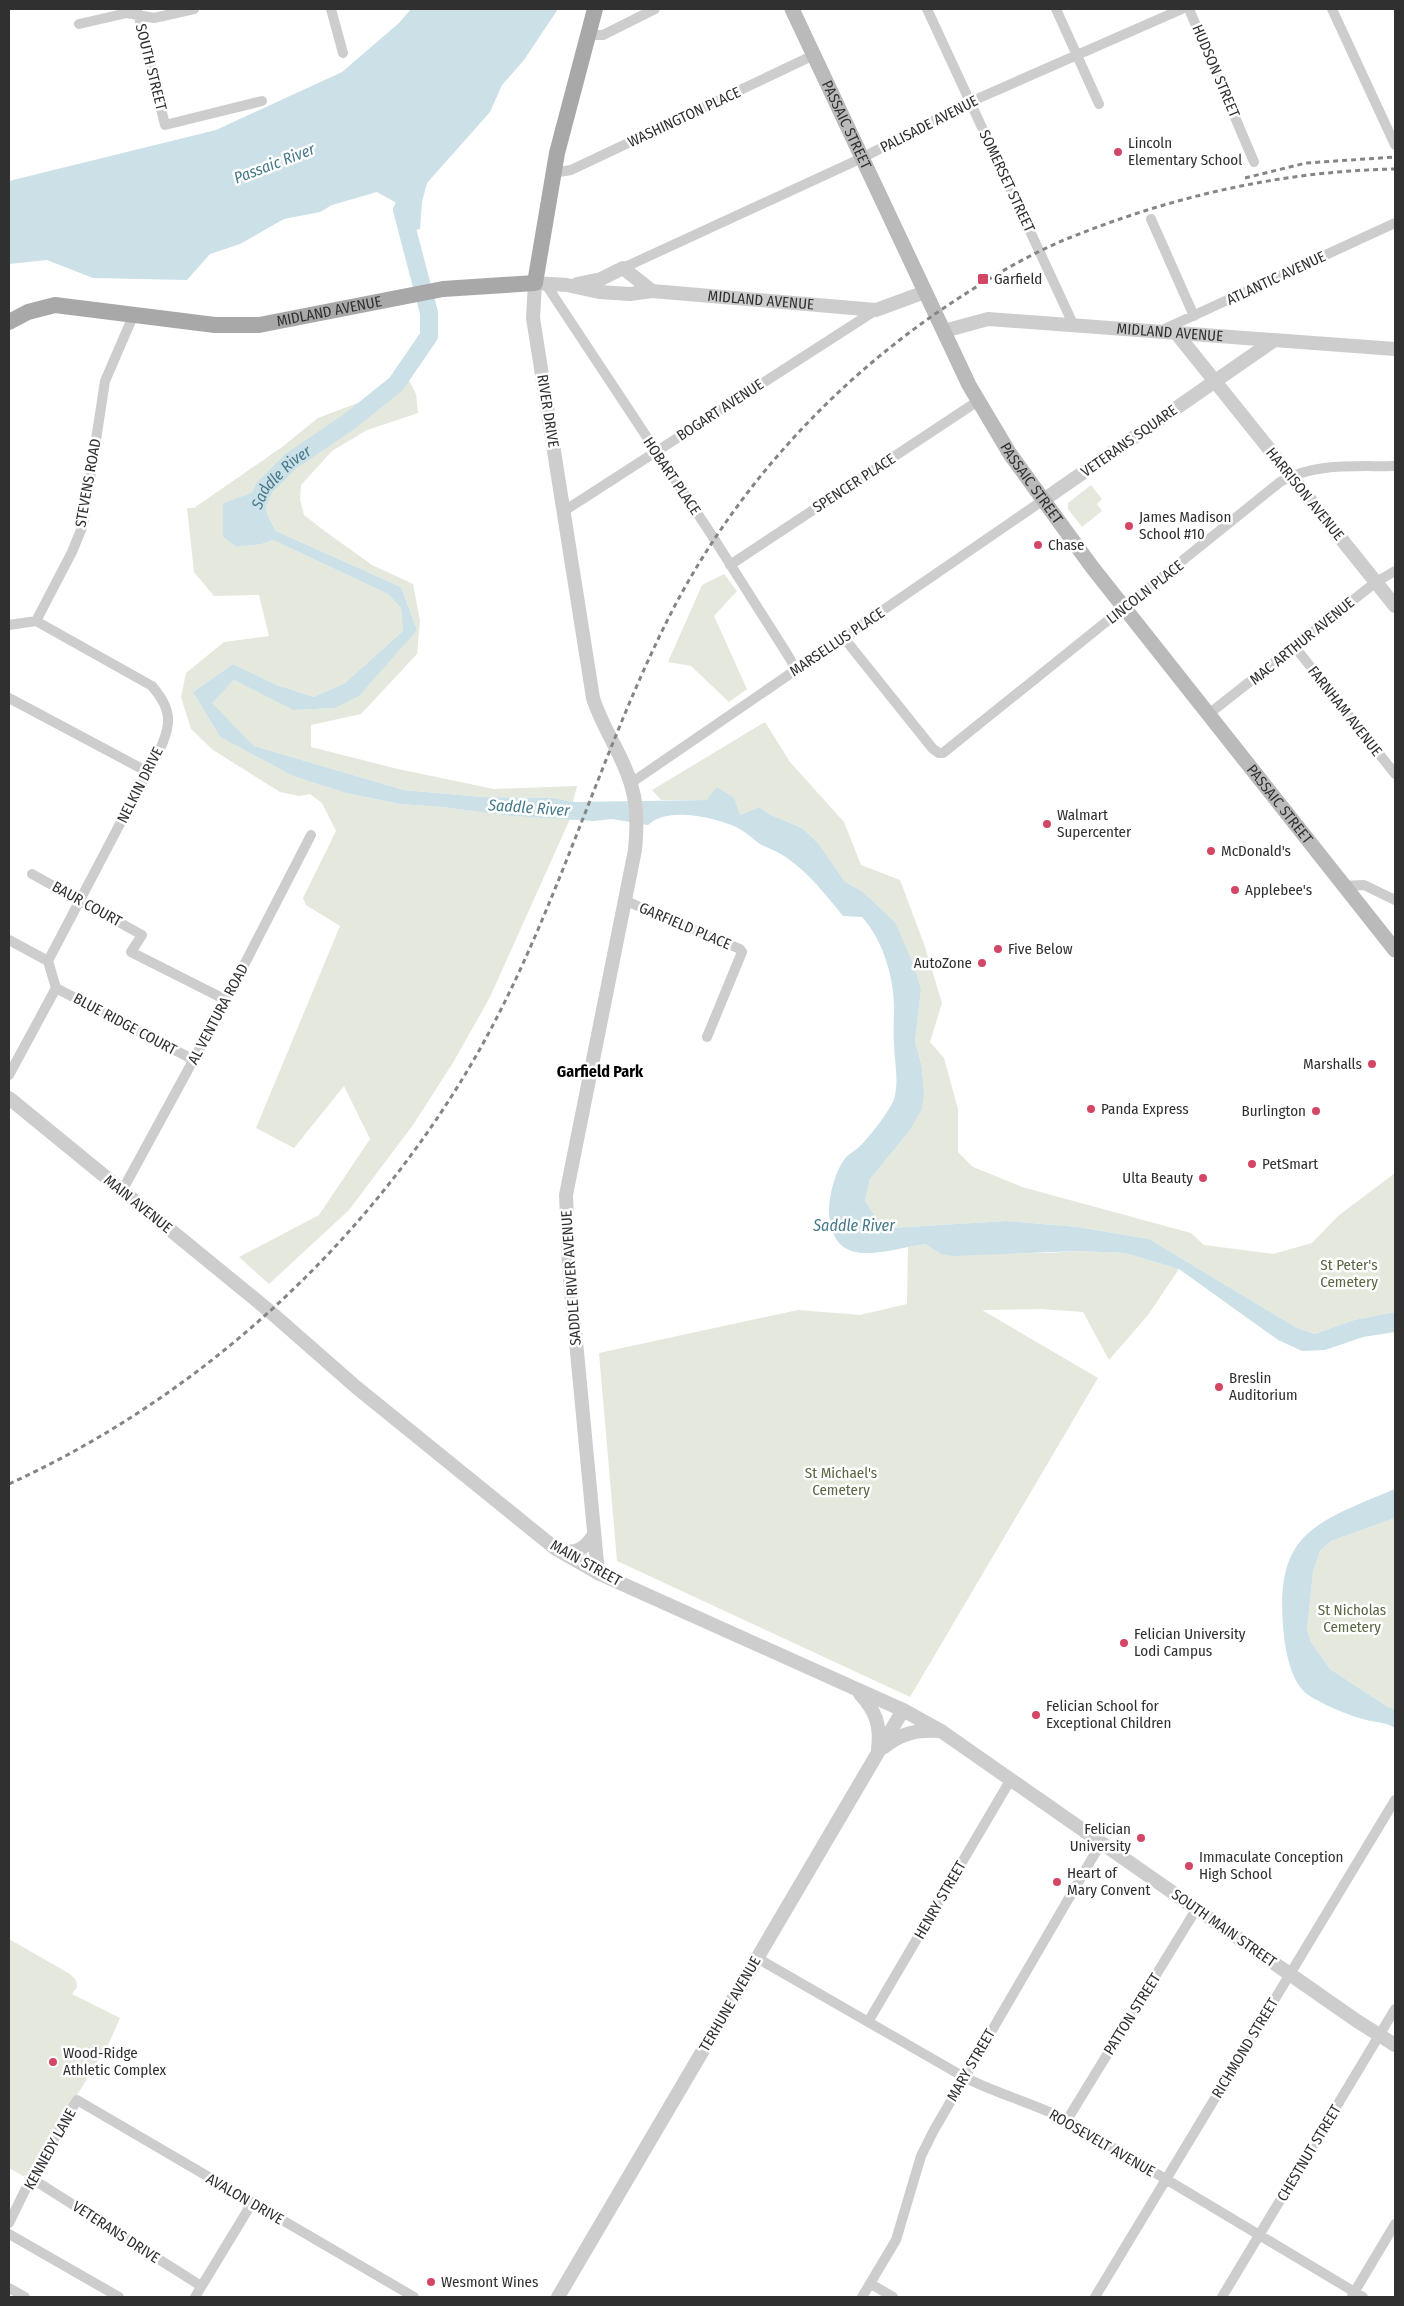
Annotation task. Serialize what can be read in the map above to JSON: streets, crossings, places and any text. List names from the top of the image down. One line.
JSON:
{"streets":{"main road":["PASSAIC STREET","MIDLAND AVENUE","RIVER DRIVE"],"street":["SOUTH STREET","HUDSON STREET","WASHINGTON PLACE","PALISADE AVENUE","SOMERSET STREET","ATLANTIC AVENUE","BOGART AVENUE","VETERANS SQUARE","HOBART PLACE","STEVENS ROAD","SPENCER PLACE","HARRISON AVENUE","LINCOLN PLACE","MAC ARTHUR AVENUE","MARSELLUS PLACE","FARNHAM AVENUE","NELKIN DRIVE","BAUR COURT","GARFIELD PLACE","AL VENTURA ROAD","BLUE RIDGE COURT","MAIN AVENUE","SADDLE RIVER AVENUE","MAIN STREET","HENRY STREET","SOUTH MAIN STREET","TERHUNE AVENUE","PATTON STREET","RICHMOND STREET","MARY STREET","ROOSEVELT AVENUE","KENNEDY LANE","CHESTNUT STREET","AVALON DRIVE","VETERANS DRIVE"]},"crossings":[["WASHINGTON PLACE","PASSAIC STREET"],["WASHINGTON PLACE","RIVER DRIVE"],["PASSAIC STREET","PALISADE AVENUE"],["PASSAIC STREET","MIDLAND AVENUE"],["PASSAIC STREET","VETERANS SQUARE"],["PASSAIC STREET","SPENCER PLACE"],["PASSAIC STREET","LINCOLN PLACE"],["PASSAIC STREET","MAC ARTHUR AVENUE"],["PASSAIC STREET","MARSELLUS PLACE"],["PALISADE AVENUE","SOMERSET STREET"],["PALISADE AVENUE","MIDLAND AVENUE"],["SOMERSET STREET","MIDLAND AVENUE"],["ATLANTIC AVENUE","MIDLAND AVENUE"],["MIDLAND AVENUE","BOGART AVENUE"],["MIDLAND AVENUE","RIVER DRIVE"],["MIDLAND AVENUE","VETERANS SQUARE"],["MIDLAND AVENUE","HOBART PLACE"],["MIDLAND AVENUE","STEVENS ROAD"],["BOGART AVENUE","RIVER DRIVE"],["BOGART AVENUE","HOBART PLACE"],["RIVER DRIVE","HOBART PLACE"],["RIVER DRIVE","MARSELLUS PLACE"],["RIVER DRIVE","SADDLE RIVER AVENUE"],["VETERANS SQUARE","HARRISON AVENUE"],["VETERANS SQUARE","MARSELLUS PLACE"],["HOBART PLACE","SPENCER PLACE"],["HOBART PLACE","MARSELLUS PLACE"],["STEVENS ROAD","NELKIN DRIVE"],["HARRISON AVENUE","LINCOLN PLACE"],["HARRISON AVENUE","MAC ARTHUR AVENUE"],["LINCOLN PLACE","MARSELLUS PLACE"],["MAC ARTHUR AVENUE","FARNHAM AVENUE"],["NELKIN DRIVE","BAUR COURT"],["BAUR COURT","AL VENTURA ROAD"],["GARFIELD PLACE","SADDLE RIVER AVENUE"],["AL VENTURA ROAD","BLUE RIDGE COURT"],["AL VENTURA ROAD","MAIN AVENUE"],["MAIN AVENUE","MAIN STREET"],["SADDLE RIVER AVENUE","MAIN STREET"],["MAIN STREET","SOUTH MAIN STREET"],["MAIN STREET","TERHUNE AVENUE"],["HENRY STREET","SOUTH MAIN STREET"],["HENRY STREET","ROOSEVELT AVENUE"],["SOUTH MAIN STREET","TERHUNE AVENUE"],["SOUTH MAIN STREET","PATTON STREET"],["SOUTH MAIN STREET","RICHMOND STREET"],["SOUTH MAIN STREET","MARY STREET"],["SOUTH MAIN STREET","CHESTNUT STREET"],["TERHUNE AVENUE","ROOSEVELT AVENUE"],["PATTON STREET","ROOSEVELT AVENUE"],["RICHMOND STREET","ROOSEVELT AVENUE"],["MARY STREET","ROOSEVELT AVENUE"],["ROOSEVELT AVENUE","CHESTNUT STREET"],["KENNEDY LANE","AVALON DRIVE"],["KENNEDY LANE","VETERANS DRIVE"]],"districts":["Garfield Park"],"water":["Passaic River","Saddle River"],"parks":["St Peter's Cemetery","St Michael's Cemetery","St Nicholas Cemetery"],"places":{"other":["Lincoln Elementary School","James Madison School #10","Chase","Walmart Supercenter","McDonald's","Applebee's","Five Below","AutoZone","Marshalls","Panda Express","Burlington","PetSmart","Ulta Beauty","Breslin Auditorium","Felician University Lodi Campus","Felician School for Exceptional Children","Felician University","Immaculate Conception High School","Heart of Mary Convent","Wood-Ridge Athletic Complex","Wesmont Wines"],"transit":["Garfield"]}}
